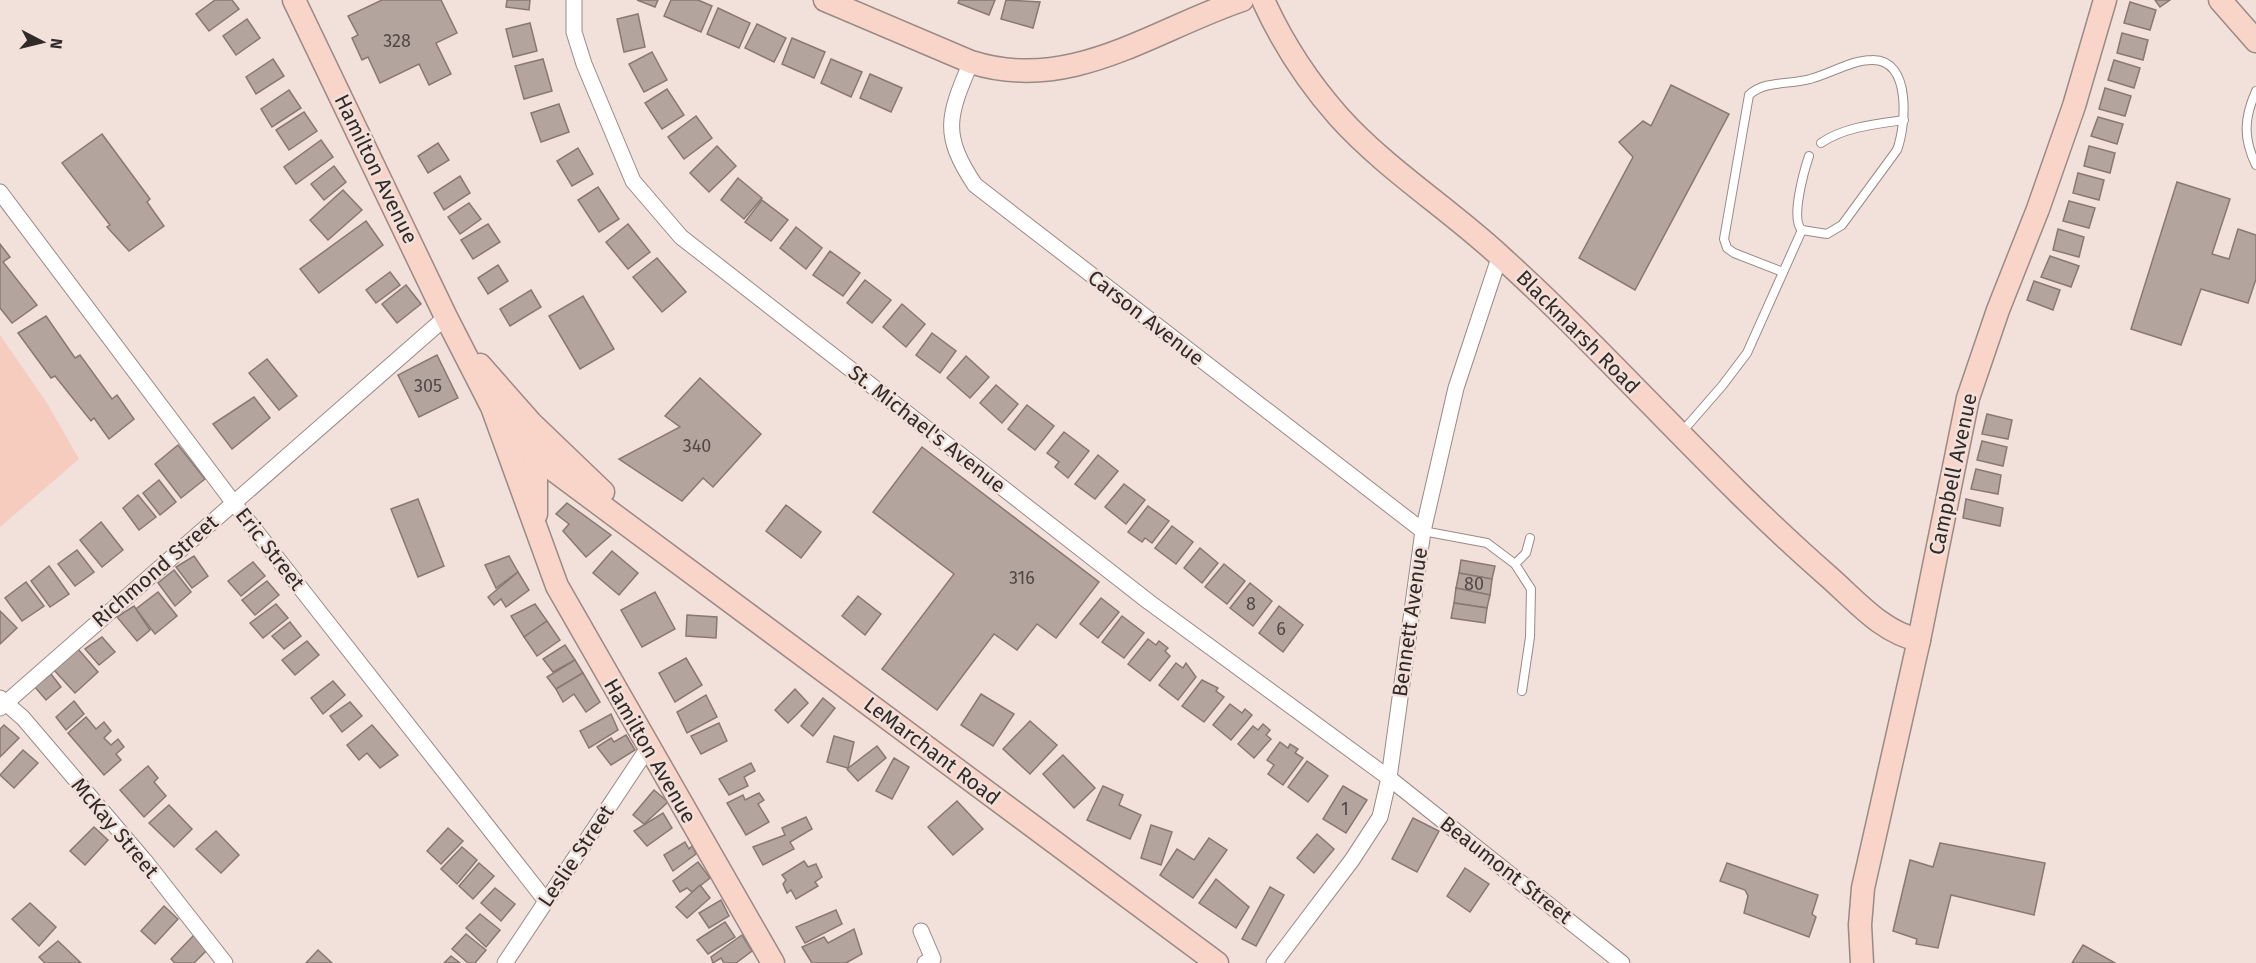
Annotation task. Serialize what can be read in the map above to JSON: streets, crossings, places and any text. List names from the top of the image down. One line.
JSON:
{"streets":{"street":["Hamilton Avenue","Carson Avenue","Blackmarsh Road","St. Michael's Avenue","Campbell Avenue","Eric Street","Richmond Street","Bennett Avenue","LeMarchant Road","McKay Street","Leslie Street","Beaumont Street"]},"crossings":[["Hamilton Avenue","Richmond Street"],["Hamilton Avenue","LeMarchant Road"],["Hamilton Avenue","Leslie Street"],["Carson Avenue","Bennett Avenue"],["Blackmarsh Road","Campbell Avenue"],["Blackmarsh Road","Bennett Avenue"],["St. Michael's Avenue","Bennett Avenue"],["St. Michael's Avenue","Beaumont Street"],["Eric Street","Richmond Street"],["Eric Street","Leslie Street"],["Richmond Street","McKay Street"],["Bennett Avenue","Beaumont Street"]],"house_numbers":["328","305","340","316","80","8","6","1"],"north":"right"}
